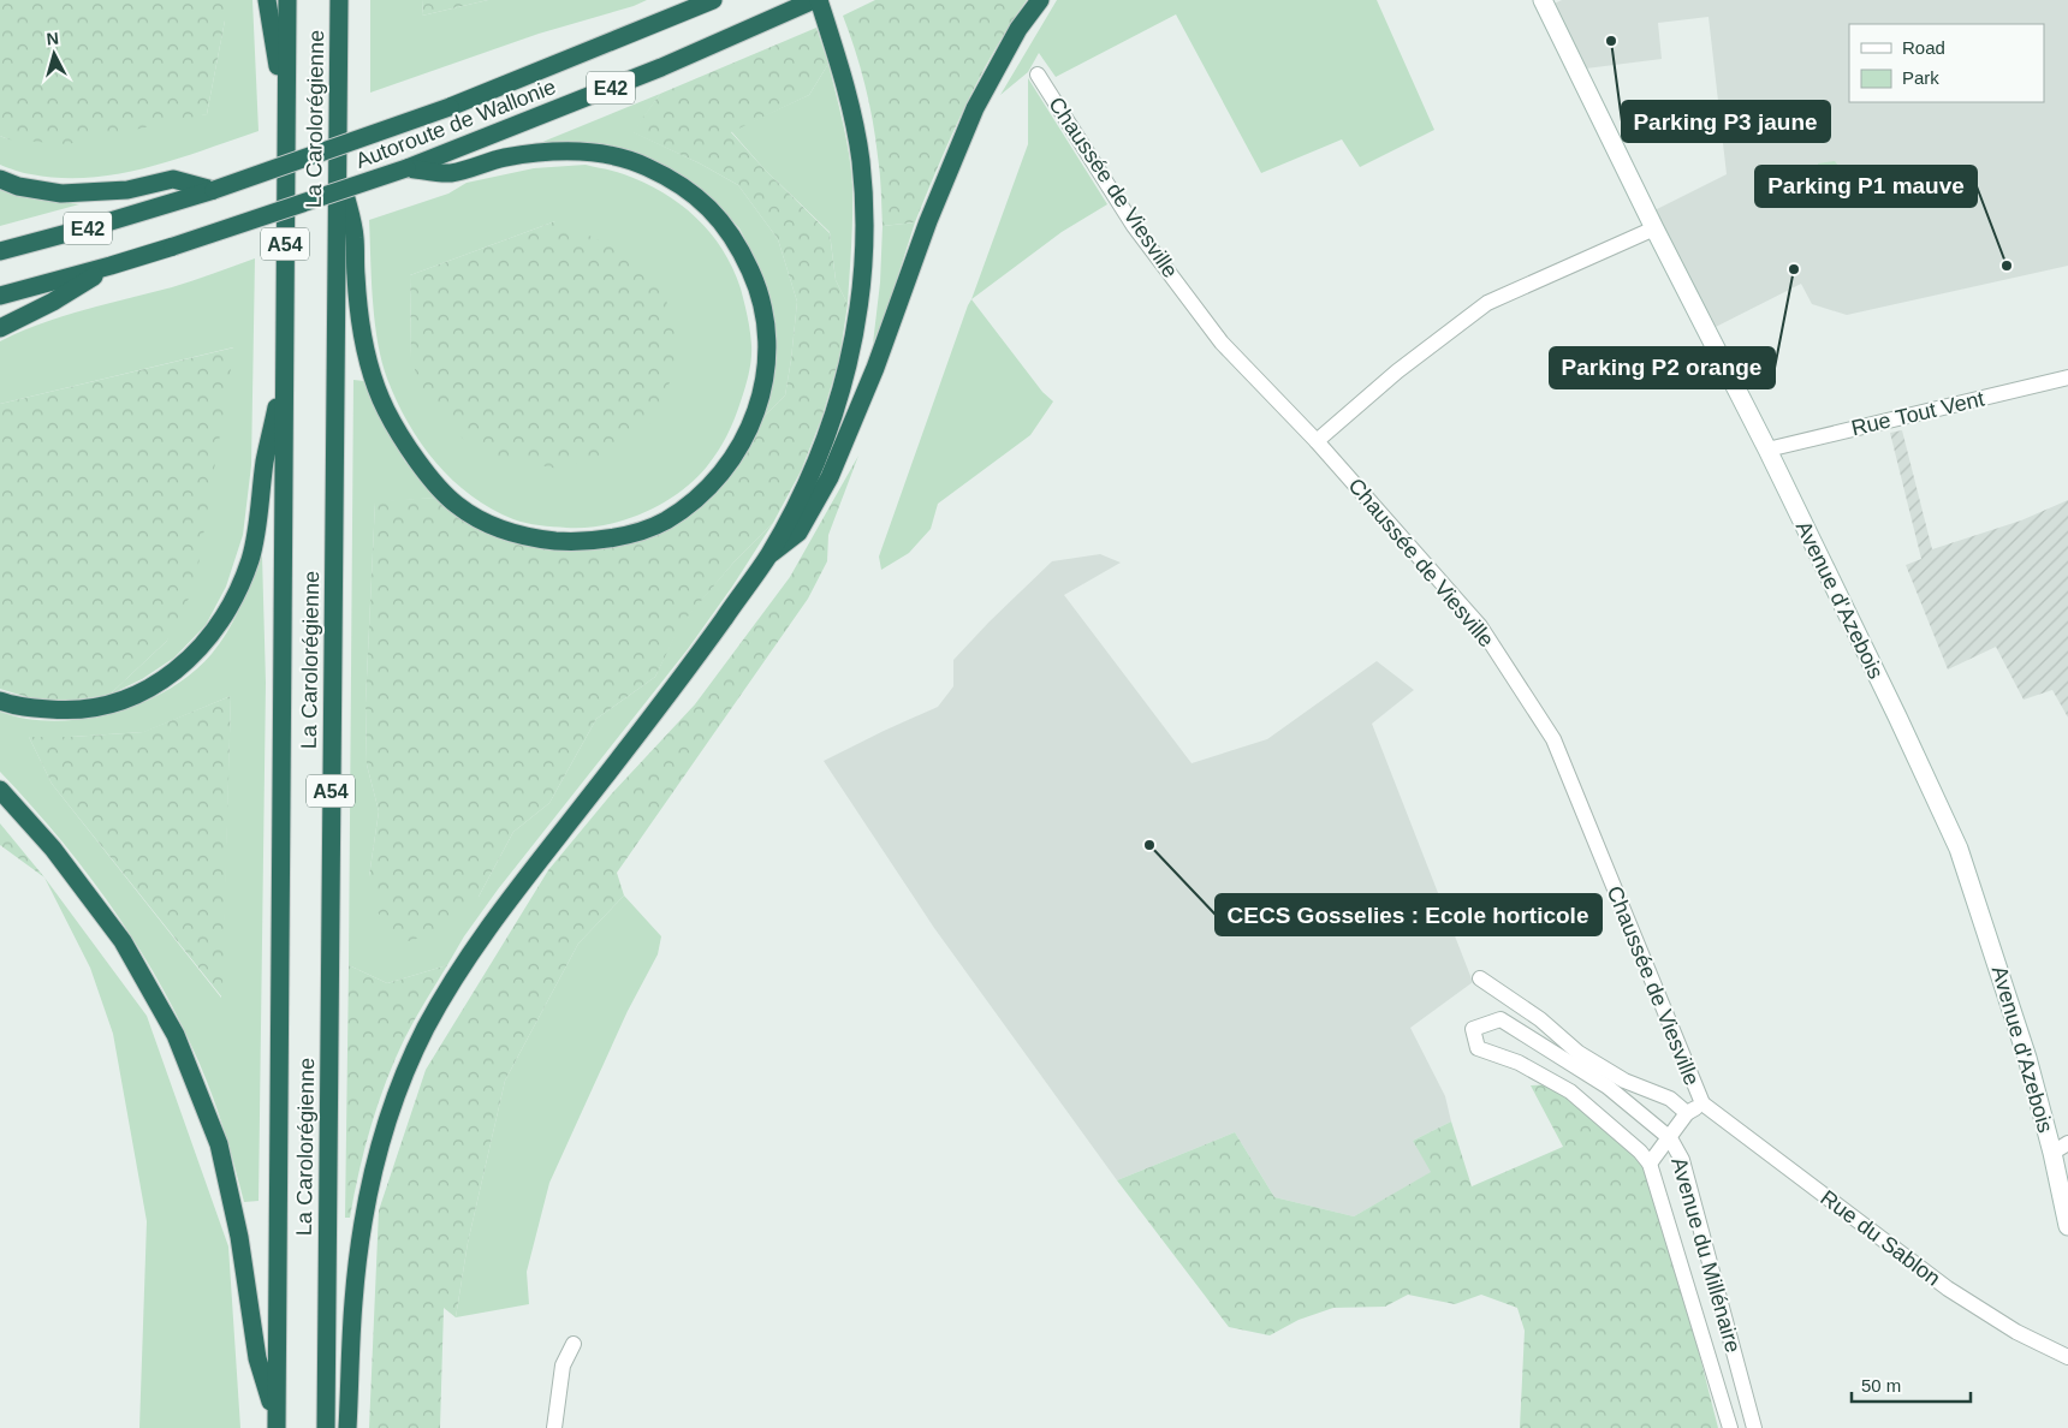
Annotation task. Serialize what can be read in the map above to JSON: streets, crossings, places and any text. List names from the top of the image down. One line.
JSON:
{"streets":{"highway":["E42","La Carolorégienne","Autoroute de Wallonie","A54"],"street":["Chaussée de Viesville","Rue Tout Vent","Avenue d'Azebois","Rue du Sablon","Avenue du Millénaire"]},"crossings":[["Chaussée de Viesville","Rue du Sablon"],["Chaussée de Viesville","Avenue du Millénaire"],["Rue Tout Vent","Avenue d'Azebois"]],"places":["Parking P3 jaune","Parking P1 mauve","Parking P2 orange","CECS Gosselies : Ecole horticole"],"legend":["Road","Park"],"scale_bar":"50 m","north":"top"}
